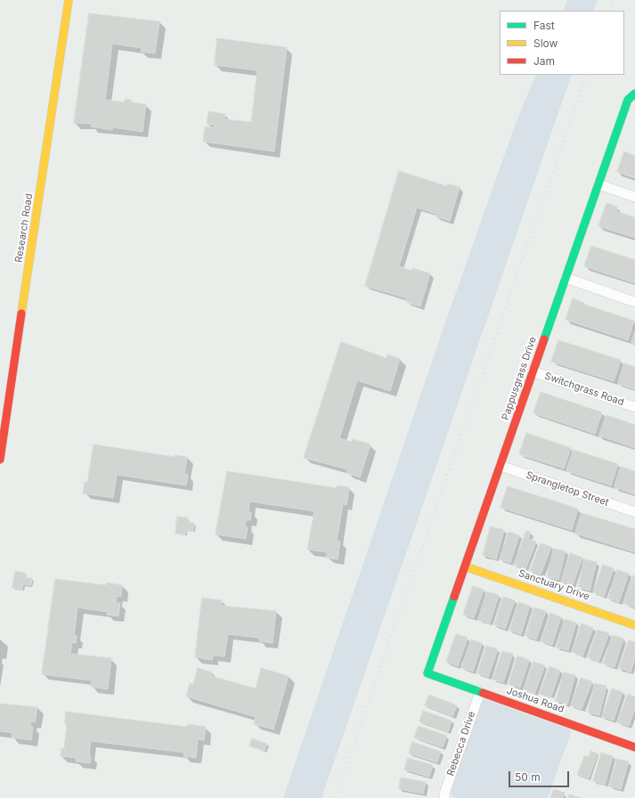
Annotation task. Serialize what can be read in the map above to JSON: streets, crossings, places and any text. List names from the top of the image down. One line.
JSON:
{"streets":{"street":["Research Road","Pappusgrass Drive","Switchgrass Road","Sprangletop Street","Sanctuary Drive","Joshua Road","Rebecca Drive"]},"crossings":[["Pappusgrass Drive","Switchgrass Road"],["Pappusgrass Drive","Sprangletop Street"],["Pappusgrass Drive","Sanctuary Drive"],["Pappusgrass Drive","Joshua Road"],["Joshua Road","Rebecca Drive"]],"legend":["Fast","Slow","Jam"],"scale_bar":"50 m"}
